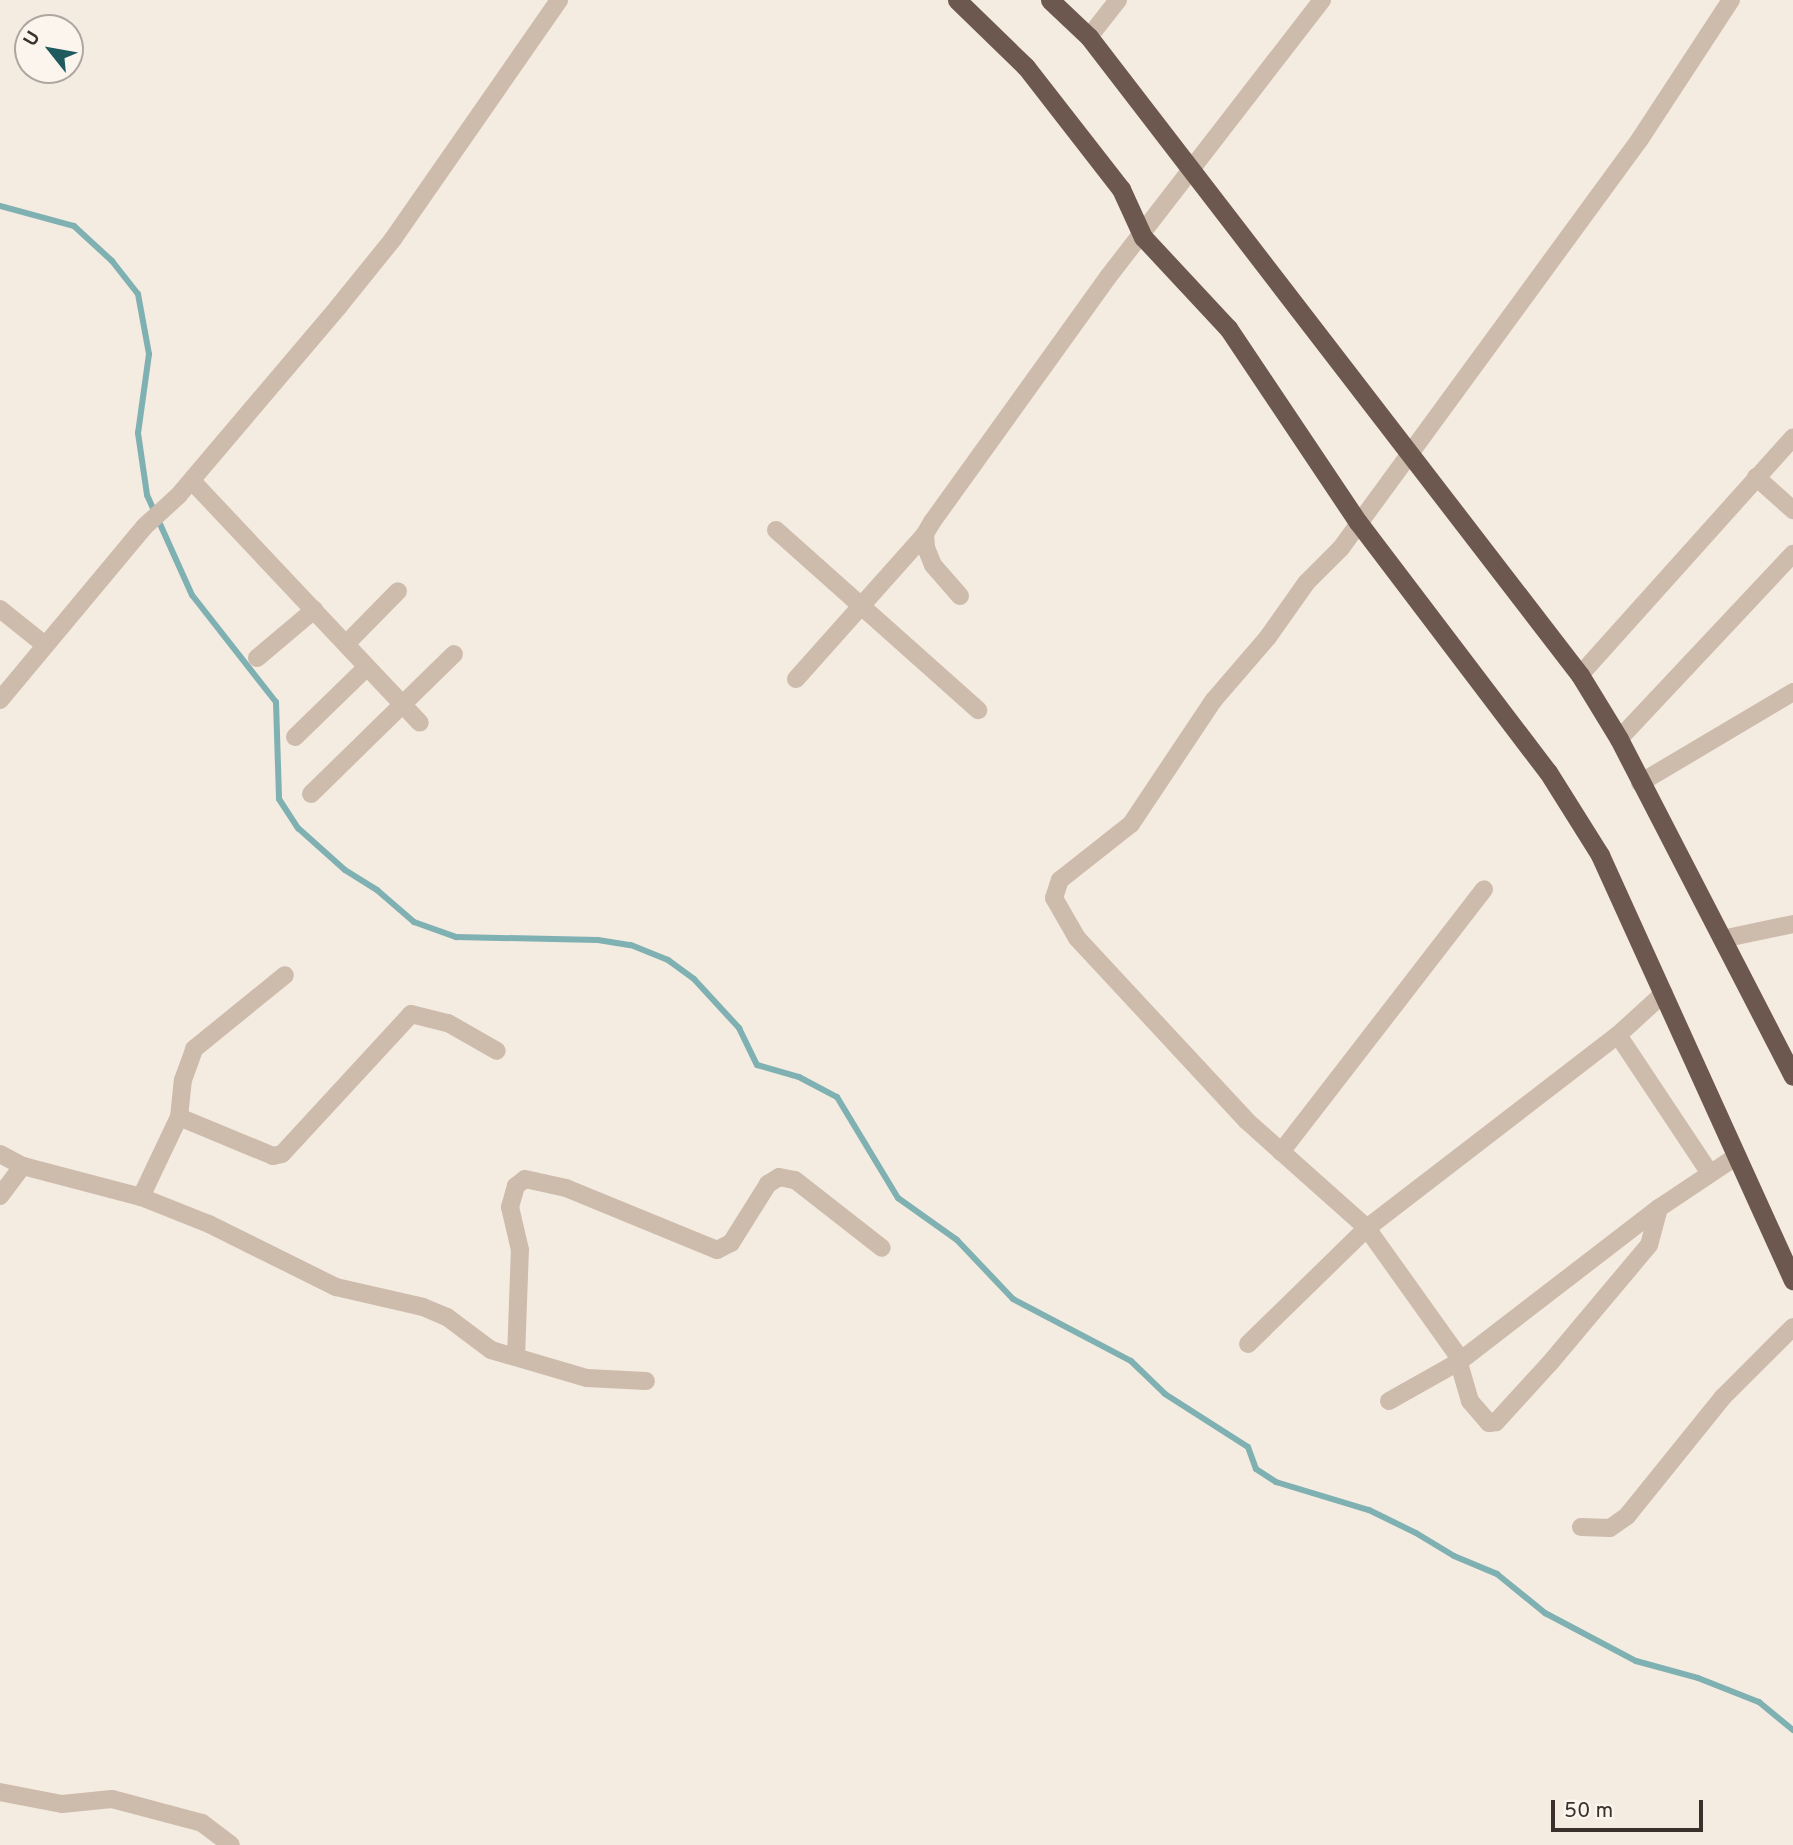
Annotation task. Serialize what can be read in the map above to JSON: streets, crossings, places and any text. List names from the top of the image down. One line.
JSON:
{"scale_bar":"50 m","north":"top left"}
